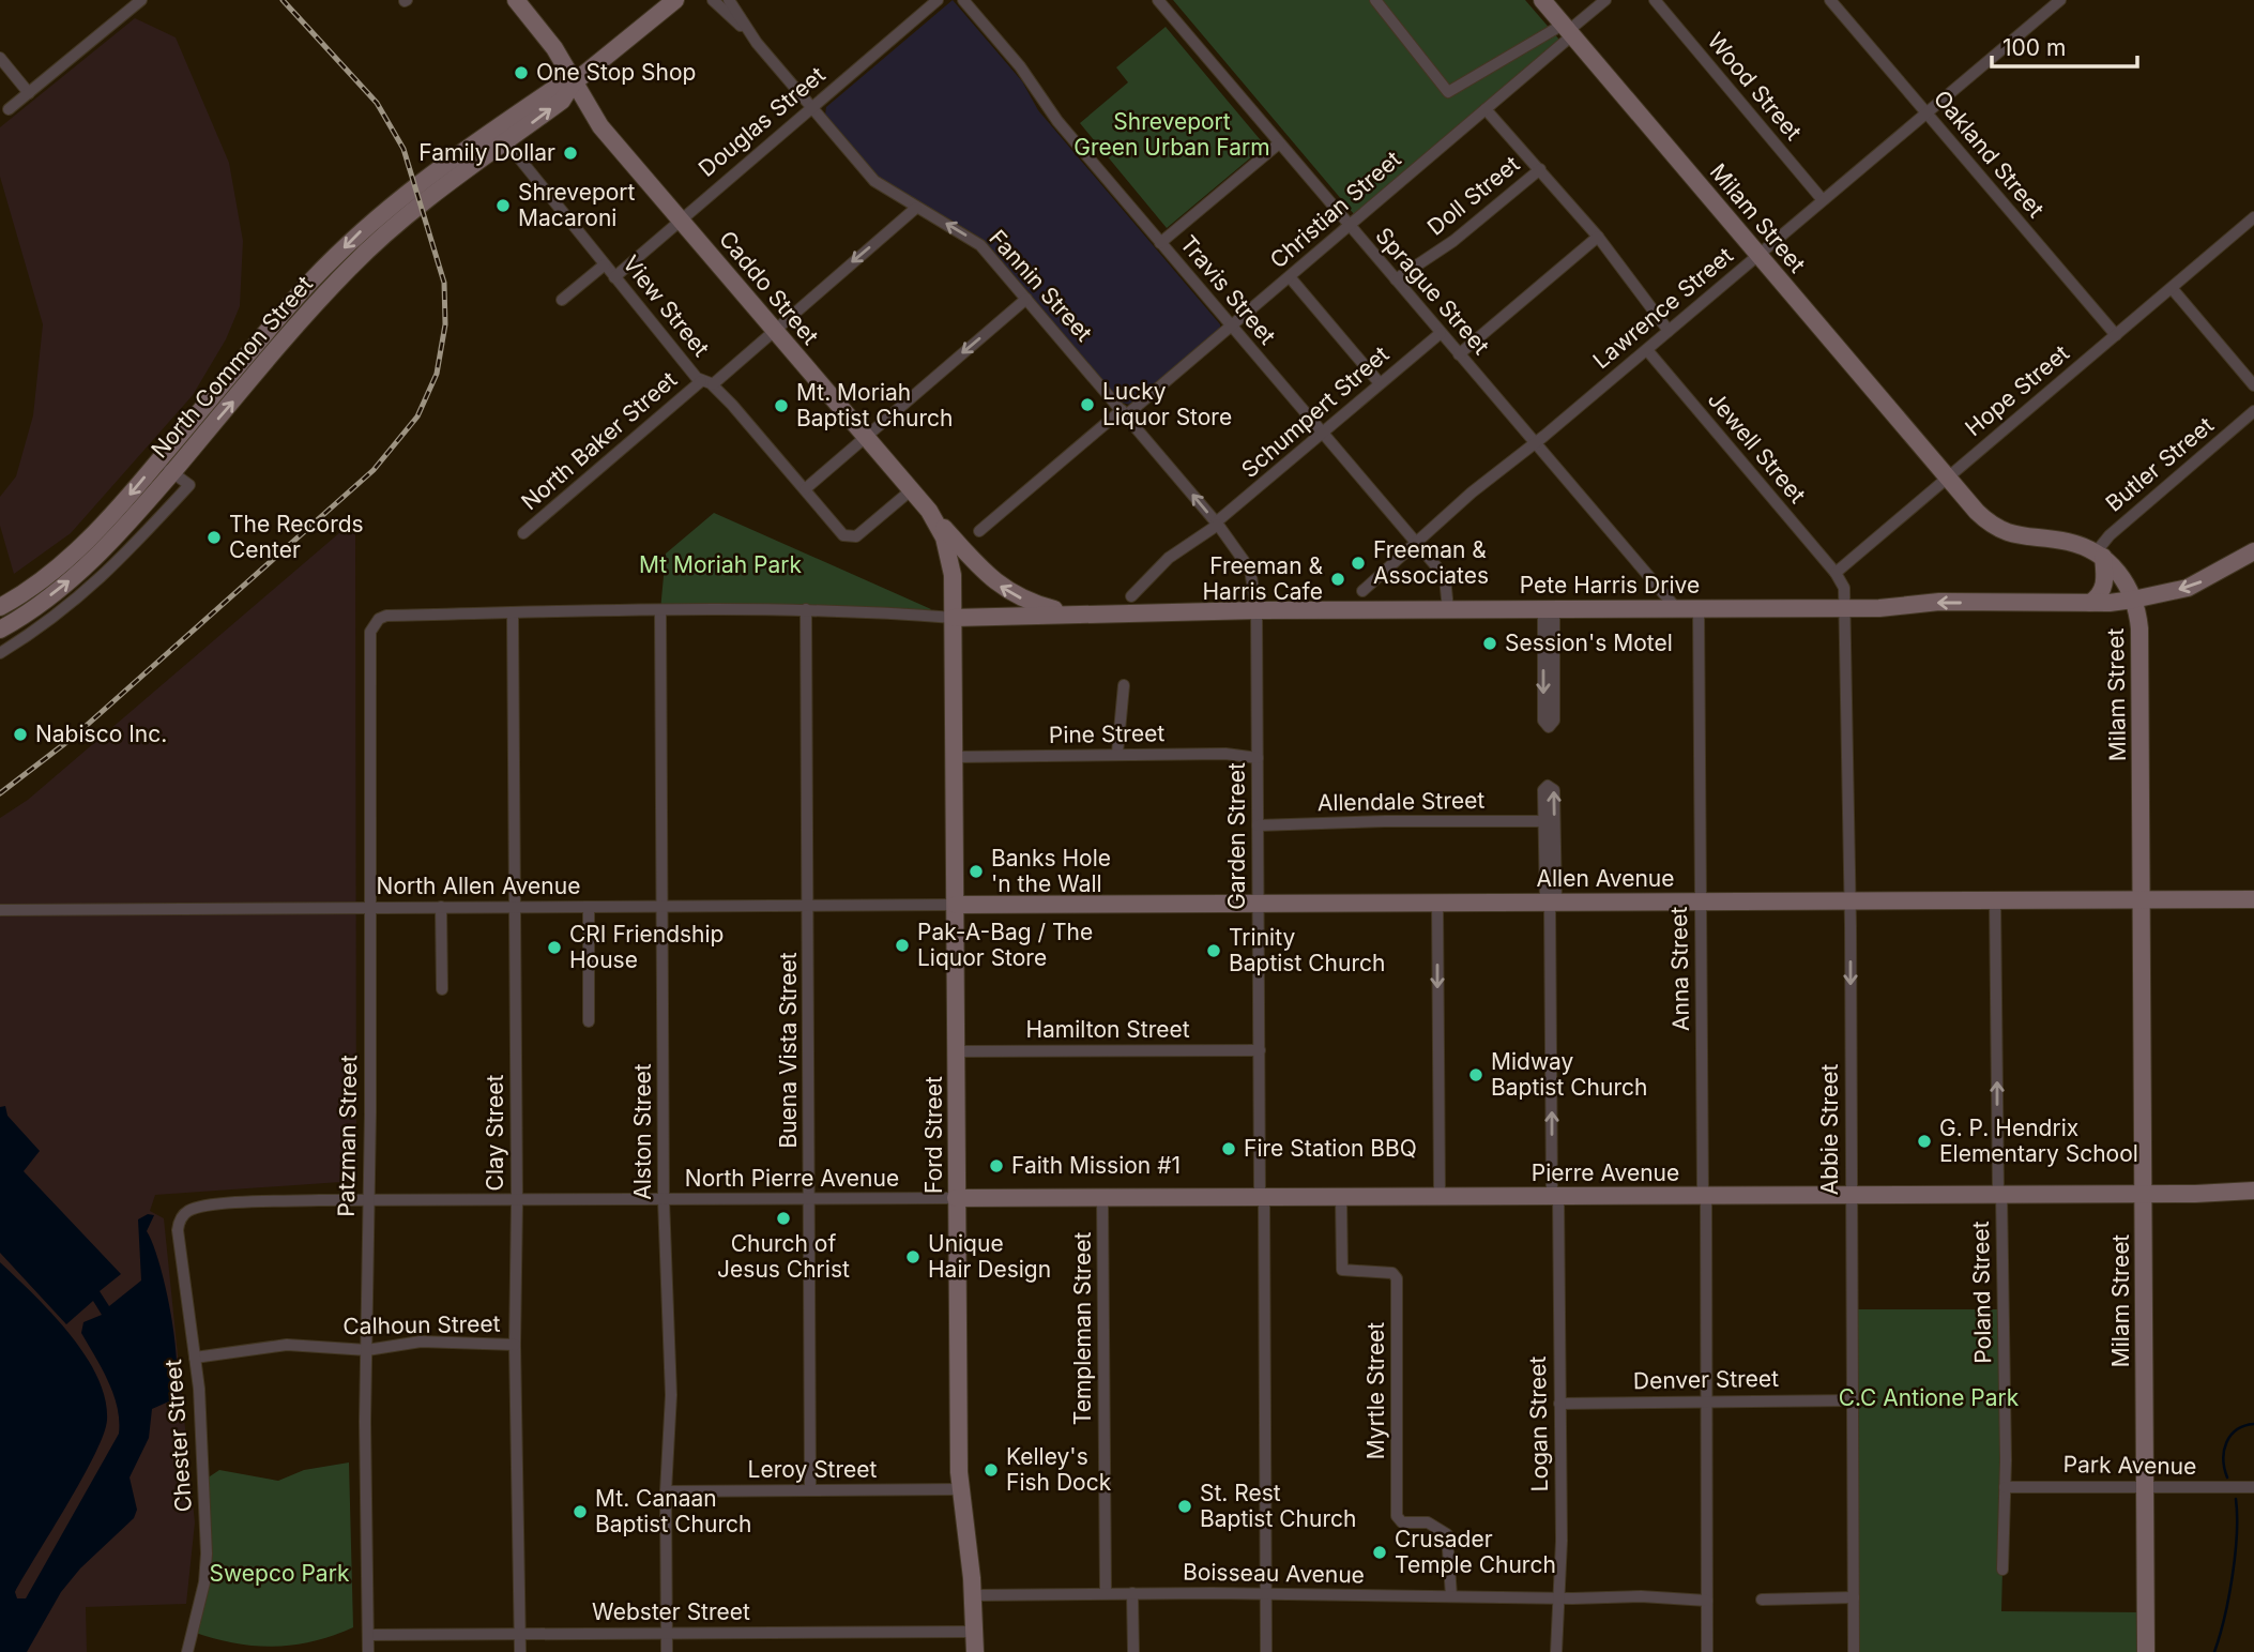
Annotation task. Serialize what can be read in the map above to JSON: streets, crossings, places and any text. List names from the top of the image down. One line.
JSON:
{"streets":{"main road":["Milam Street","Caddo Street","North Common Street","Pete Harris Drive","Allen Avenue","Ford Street","Pierre Avenue"],"street":["Wood Street","Douglas Street","Oakland Street","Doll Street","Christian Street","Fannin Street","Travis Street","Sprague Street","View Street","Lawrence Street","Hope Street","Schumpert Street","North Baker Street","Jewell Street","Butler Street","Pine Street","Allendale Street","Garden Street","North Allen Avenue","Anna Street","Hamilton Street","Buena Vista Street","Abbie Street","Alston Street","Clay Street","Patzman Street","North Pierre Avenue","Poland Street","Calhoun Street","Templeman Street","Denver Street","Myrtle Street","Logan Street","Chester Street","Park Avenue","Leroy Street","Boisseau Avenue","Webster Street"]},"crossings":[["Wood Street","Lawrence Street"],["Douglas Street","Fannin Street"],["Douglas Street","Caddo Street"],["Douglas Street","View Street"],["Oakland Street","Lawrence Street"],["Oakland Street","Hope Street"],["Doll Street","Sprague Street"],["Christian Street","Milam Street"],["Christian Street","Fannin Street"],["Christian Street","Travis Street"],["Christian Street","Sprague Street"],["Milam Street","Lawrence Street"],["Milam Street","Hope Street"],["Milam Street","Butler Street"],["Milam Street","Pete Harris Drive"],["Milam Street","Allen Avenue"],["Milam Street","Pierre Avenue"],["Milam Street","Park Avenue"],["Fannin Street","Schumpert Street"],["Fannin Street","North Baker Street"],["Fannin Street","Pete Harris Drive"],["Fannin Street","Garden Street"],["Caddo Street","View Street"],["Caddo Street","North Common Street"],["Caddo Street","North Baker Street"],["Caddo Street","Pete Harris Drive"],["Caddo Street","Ford Street"],["Travis Street","Lawrence Street"],["Travis Street","Schumpert Street"],["Travis Street","Pete Harris Drive"],["Sprague Street","Lawrence Street"],["Sprague Street","Schumpert Street"],["Sprague Street","Pete Harris Drive"],["View Street","North Common Street"],["View Street","North Baker Street"],["Lawrence Street","Jewell Street"],["Hope Street","Jewell Street"],["Pete Harris Drive","Garden Street"],["Pete Harris Drive","Anna Street"],["Pete Harris Drive","Abbie Street"],["Pete Harris Drive","Ford Street"],["Pine Street","Garden Street"],["Pine Street","Ford Street"],["Allendale Street","Garden Street"],["Allendale Street","Logan Street"],["Garden Street","Allen Avenue"],["Garden Street","Hamilton Street"],["Garden Street","Pierre Avenue"],["Garden Street","Boisseau Avenue"],["Allen Avenue","North Allen Avenue"],["Allen Avenue","Anna Street"],["Allen Avenue","Abbie Street"],["Allen Avenue","Ford Street"],["Allen Avenue","Poland Street"],["Allen Avenue","Logan Street"],["North Allen Avenue","Buena Vista Street"],["North Allen Avenue","Alston Street"],["North Allen Avenue","Clay Street"],["North Allen Avenue","Ford Street"],["North Allen Avenue","Patzman Street"],["Anna Street","Pierre Avenue"],["Anna Street","Denver Street"],["Anna Street","Boisseau Avenue"],["Hamilton Street","Ford Street"],["Buena Vista Street","North Pierre Avenue"],["Buena Vista Street","Leroy Street"],["Abbie Street","Pierre Avenue"],["Abbie Street","Denver Street"],["Alston Street","North Pierre Avenue"],["Alston Street","Leroy Street"],["Alston Street","Webster Street"],["Clay Street","Patzman Street"],["Clay Street","North Pierre Avenue"],["Clay Street","Calhoun Street"],["Clay Street","Webster Street"],["Ford Street","Pierre Avenue"],["Ford Street","North Pierre Avenue"],["Ford Street","Leroy Street"],["Ford Street","Boisseau Avenue"],["Ford Street","Webster Street"],["Patzman Street","North Pierre Avenue"],["Patzman Street","Calhoun Street"],["Patzman Street","Webster Street"],["Pierre Avenue","North Pierre Avenue"],["Pierre Avenue","Poland Street"],["Pierre Avenue","Templeman Street"],["Pierre Avenue","Myrtle Street"],["Pierre Avenue","Logan Street"],["North Pierre Avenue","Chester Street"],["Poland Street","Park Avenue"],["Calhoun Street","Chester Street"],["Templeman Street","Boisseau Avenue"],["Denver Street","Logan Street"],["Myrtle Street","Boisseau Avenue"],["Logan Street","Boisseau Avenue"]],"one_way":["North Baker Street","Poland Street","Logan Street"],"parks":["Shreveport Green Urban Farm","Mt Moriah Park","C.C Antione Park","Swepco Park"],"places":["One Stop Shop","Family Dollar","Shreveport Macaroni","Lucky Liquor Store","Mt. Moriah Baptist Church","The Records Center","Freeman & Associates","Freeman & Harris Cafe","Session's Motel","Nabisco Inc.","Banks Hole 'n the Wall","Pak-A-Bag / The Liquor Store","CRI Friendship House","Trinity Baptist Church","Midway Baptist Church","G. P. Hendrix Elementary School","Fire Station BBQ","Faith Mission #1","Church of Jesus Christ","Unique Hair Design","Kelley's Fish Dock","St. Rest Baptist Church","Mt. Canaan Baptist Church","Crusader Temple Church"],"scale_bar":"100 m"}
